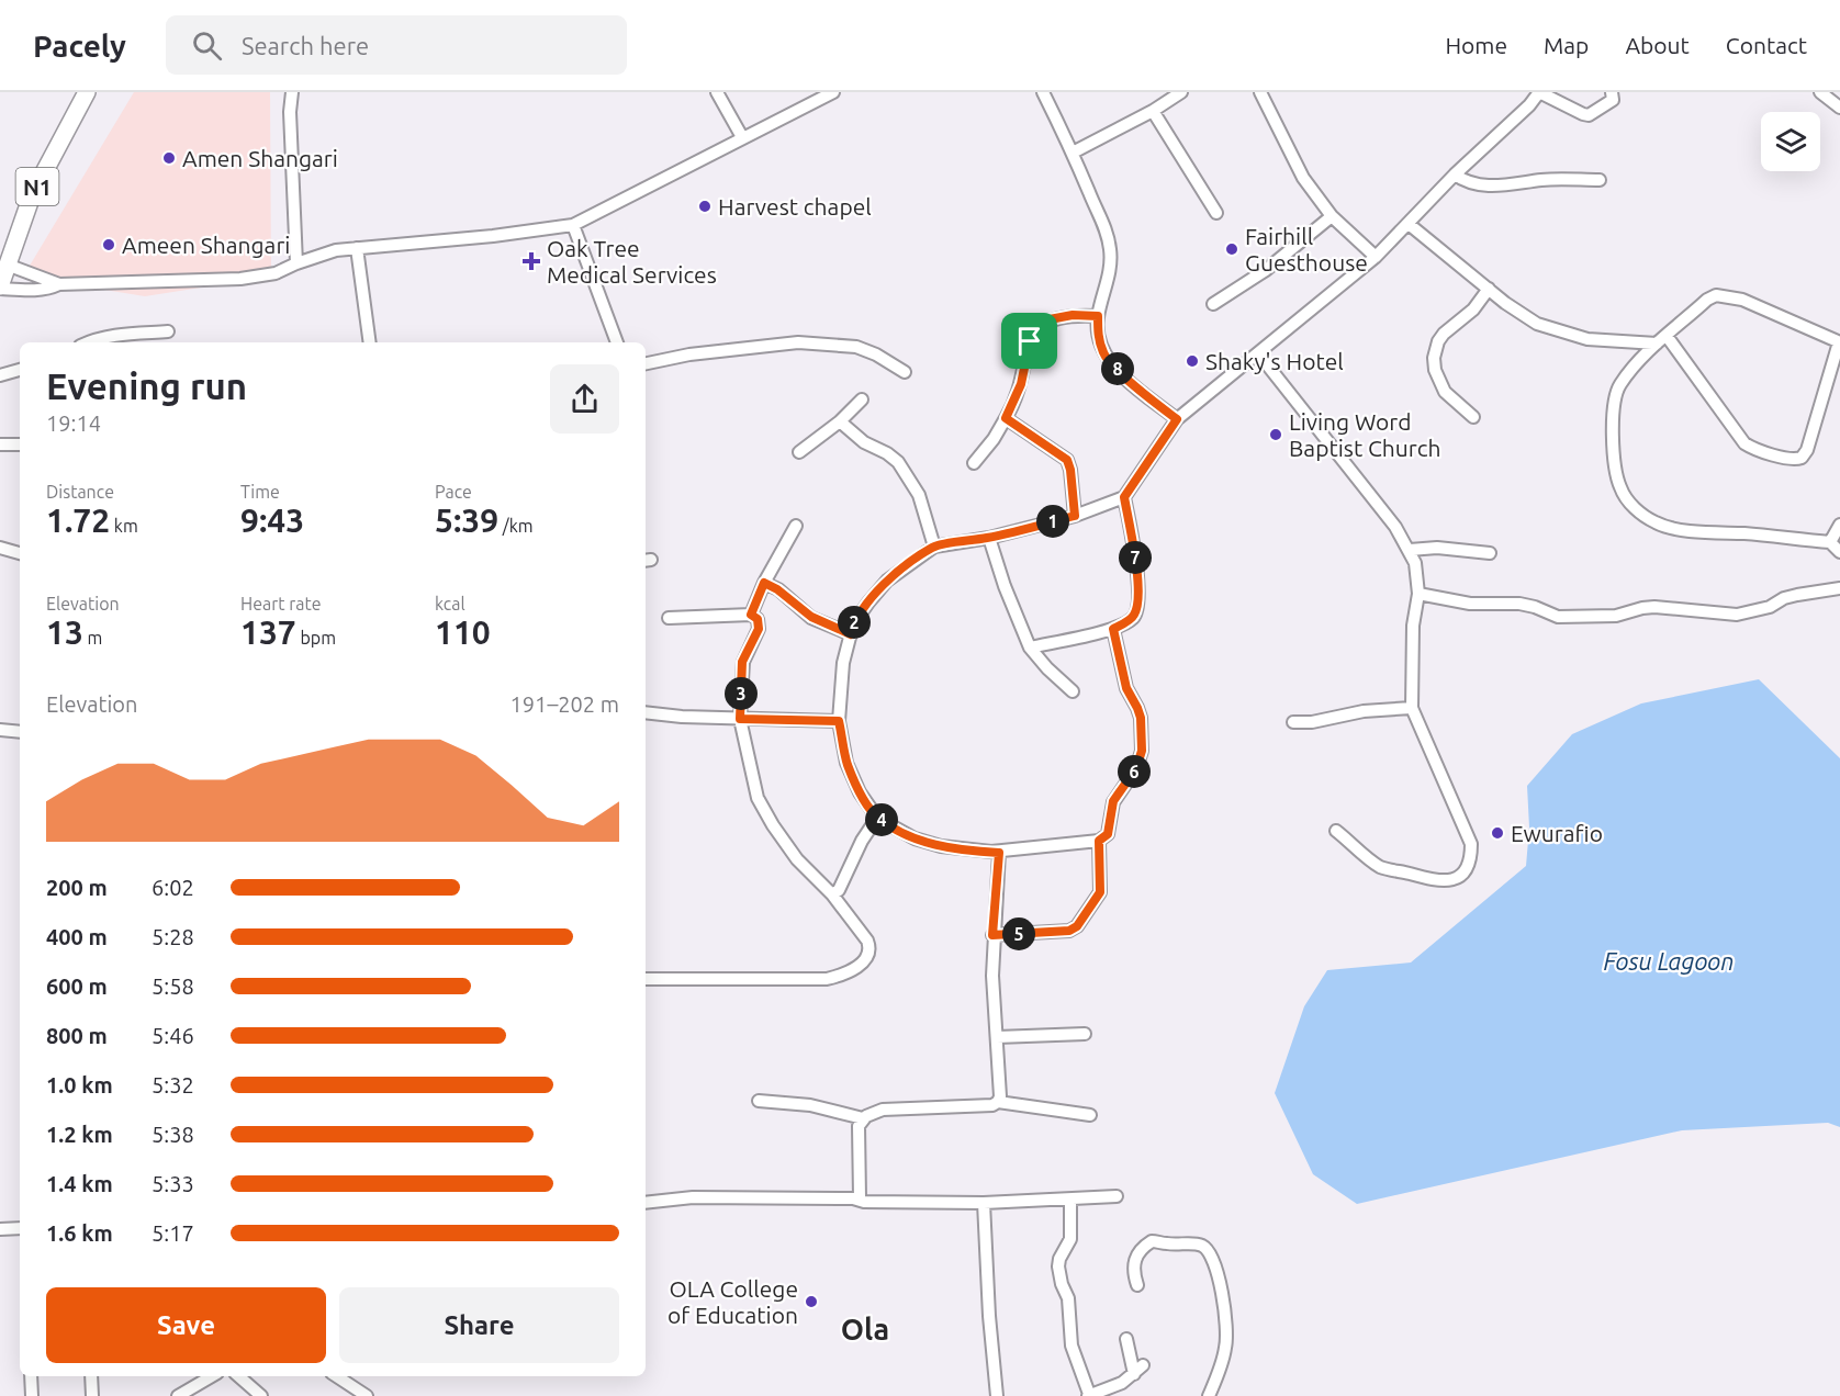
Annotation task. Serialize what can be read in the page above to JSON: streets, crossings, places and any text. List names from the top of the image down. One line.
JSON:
{"streets":{"highway":["N1"]},"districts":["Ola"],"water":["Fosu Lagoon"],"places":{"other":["Amen Shangari","Harvest chapel","Ameen Shangari","Fairhill Guesthouse","Shaky's Hotel","Living Word Baptist Church","Ewurafio","OLA College of Education"],"health":["Oak Tree Medical Services"]},"page":{"header":"Pacely","search":"Search here","nav":["Home","Map","About","Contact"],"heading":["Evening run","19:14"],"pins":["8","1","7","2","3","6","4","5"],"stats":[["Distance","1.72 km"],["Time","9:43"],["Pace","5:39 /km"],["Elevation","13 m"],["Heart rate","137 bpm"],["kcal","110"]],"chart":["Elevation","191–202 m"],"list":[{"name":"200 m","note":"6:02"},{"name":"400 m","note":"5:28"},{"name":"600 m","note":"5:58"},{"name":"800 m","note":"5:46"},{"name":"1.0 km","note":"5:32"},{"name":"1.2 km","note":"5:38"},{"name":"1.4 km","note":"5:33"},{"name":"1.6 km","note":"5:17"}],"buttons":["Save","Share"]}}
